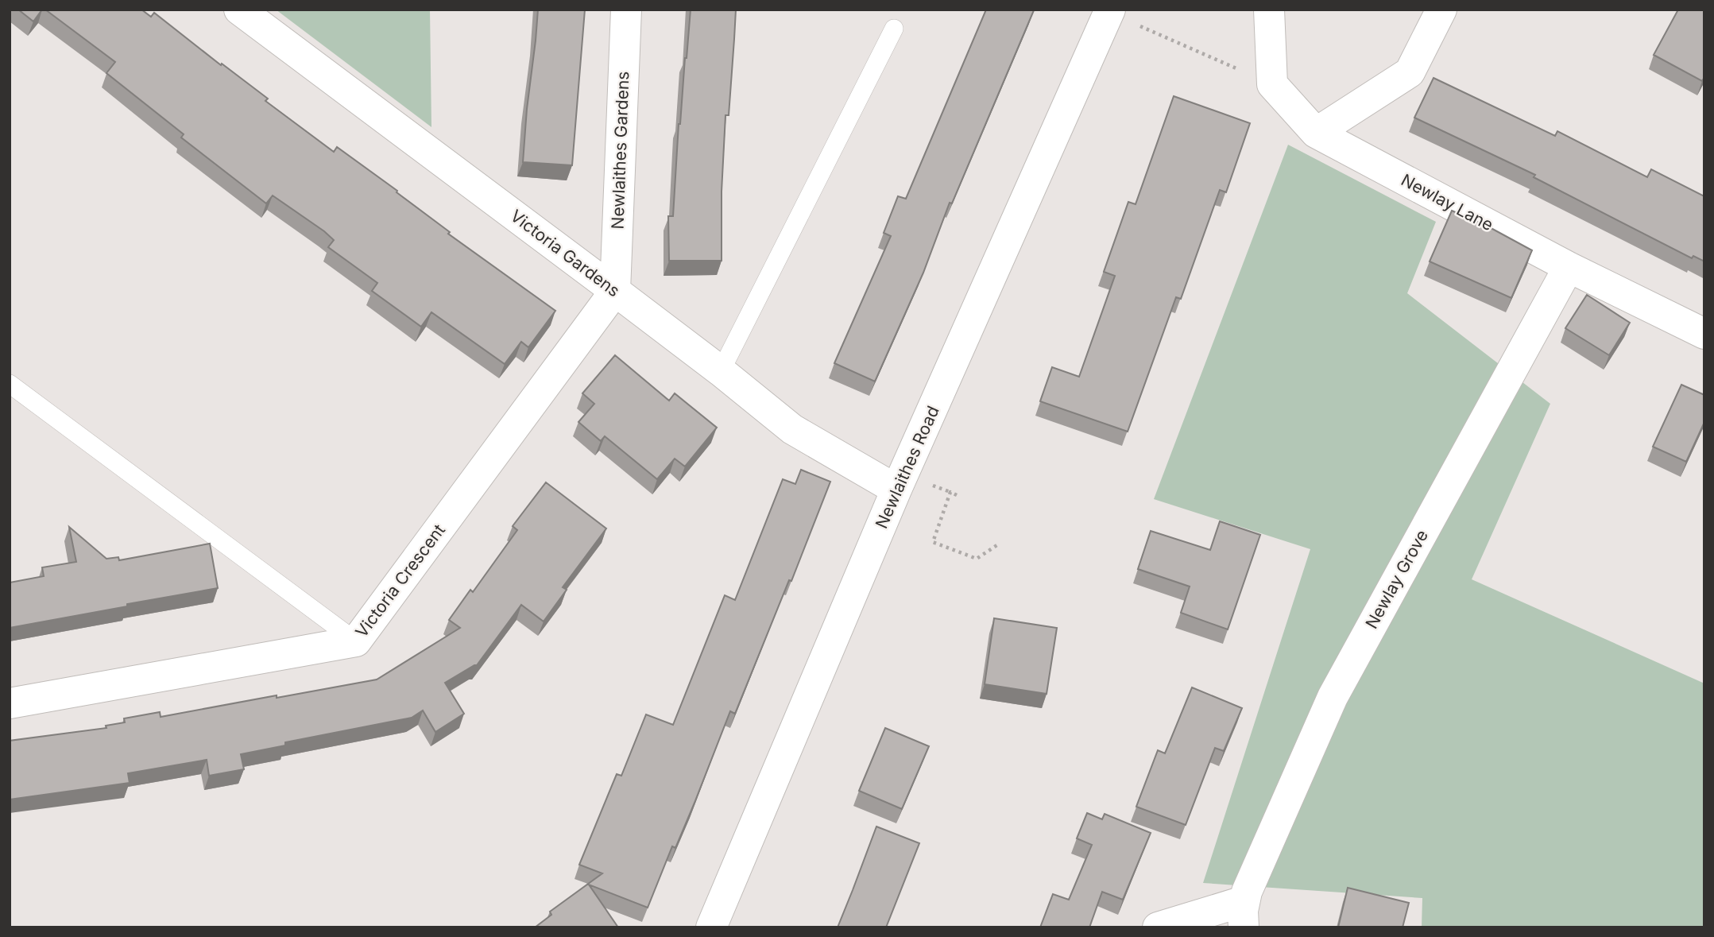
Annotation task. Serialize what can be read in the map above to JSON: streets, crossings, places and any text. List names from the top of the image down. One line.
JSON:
{"streets":{"street":["Newlaithes Gardens","Newlay Lane","Victoria Gardens","Newlaithes Road","Newlay Grove","Victoria Crescent"]},"crossings":[["Newlaithes Gardens","Victoria Gardens"],["Newlaithes Gardens","Victoria Crescent"],["Newlay Lane","Newlay Grove"],["Victoria Gardens","Newlaithes Road"],["Victoria Gardens","Victoria Crescent"]]}
